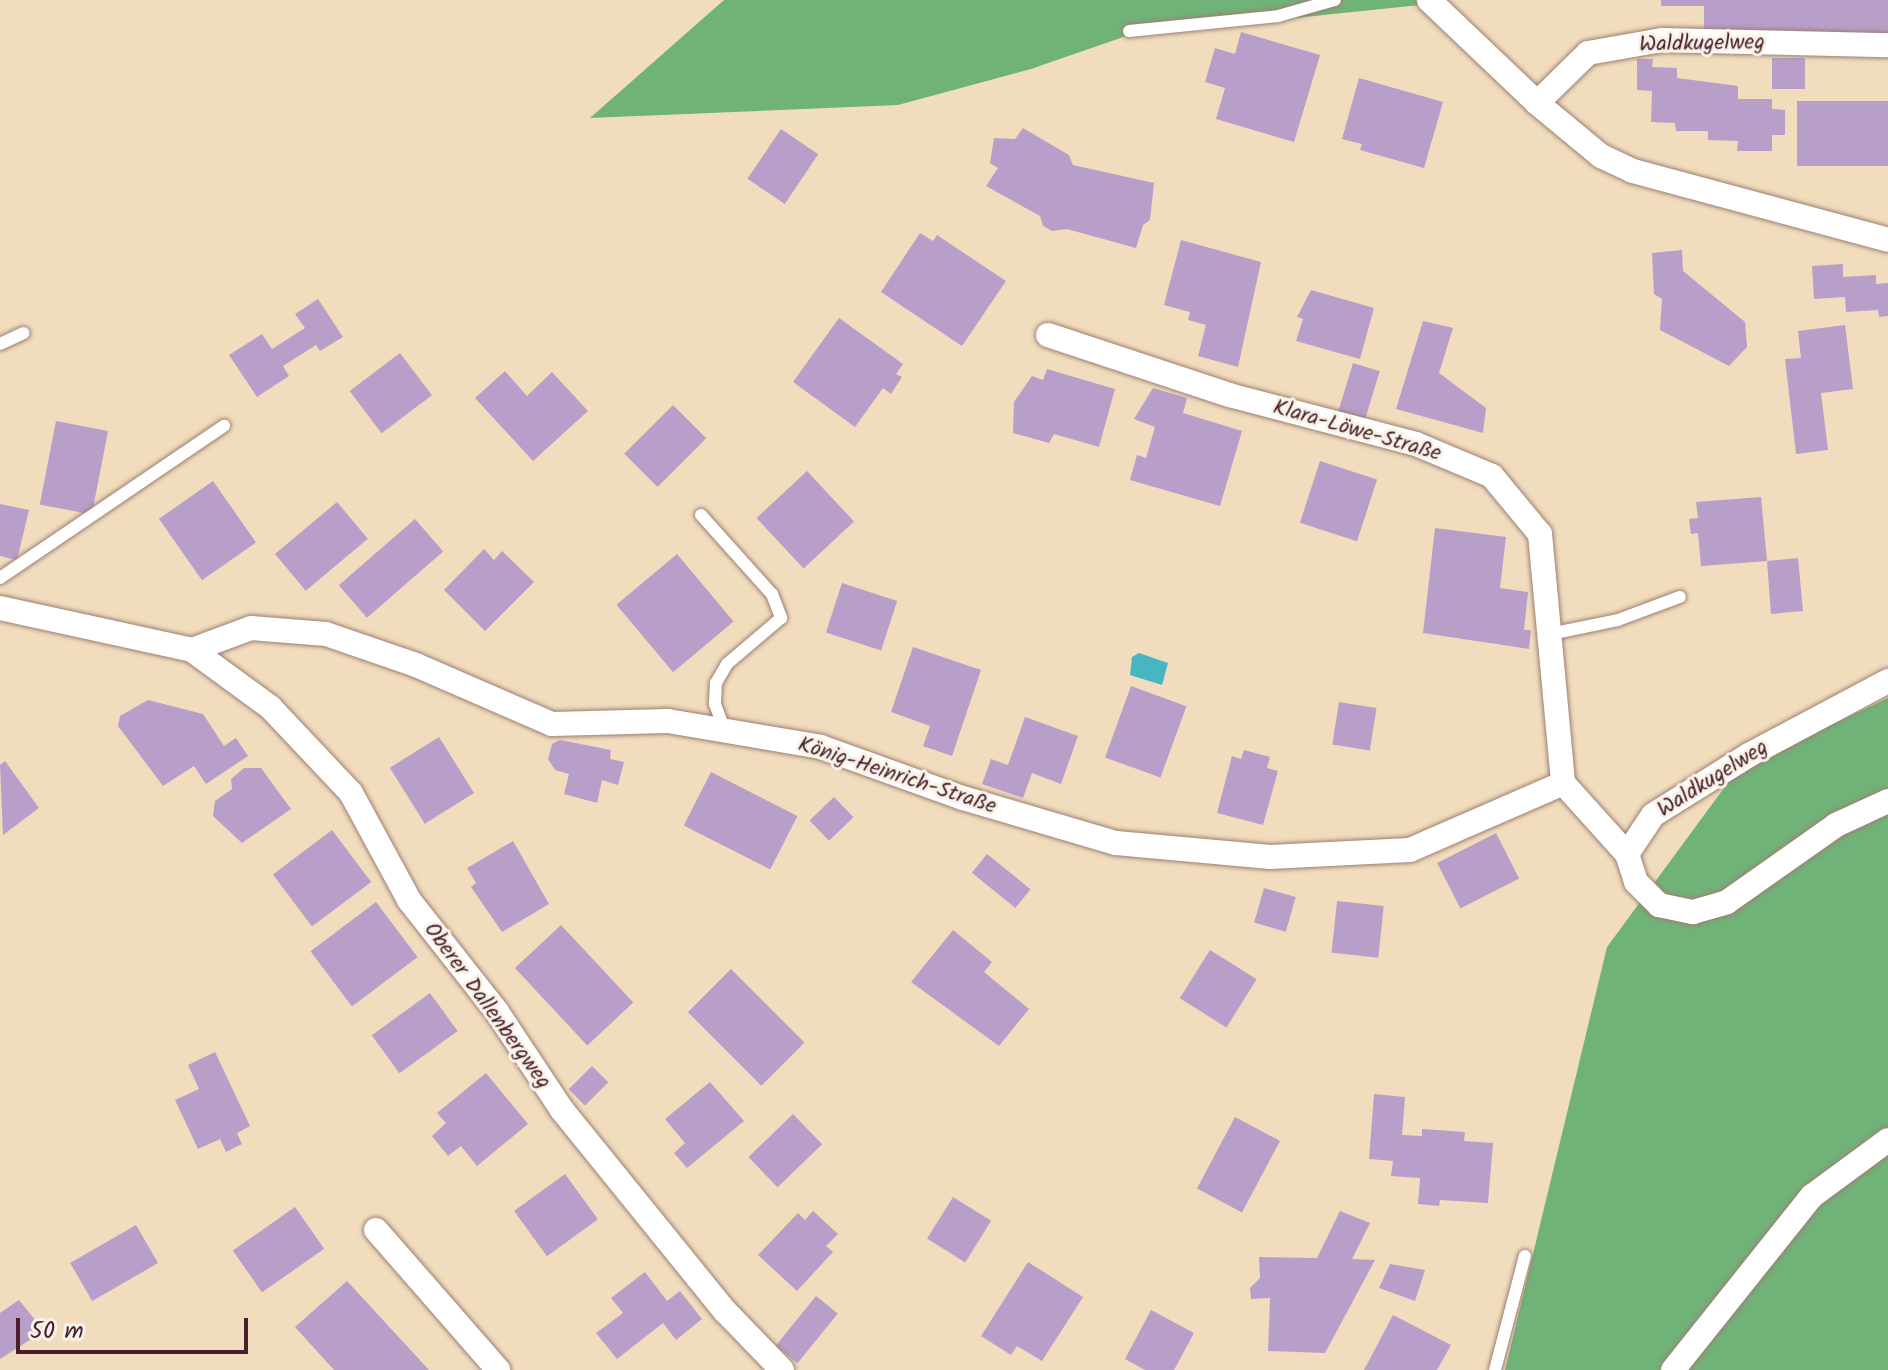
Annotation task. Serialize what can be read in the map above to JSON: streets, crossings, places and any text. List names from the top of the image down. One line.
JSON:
{"streets":{"street":["Waldkugelweg","Klara-Löwe-Straße","König-Heinrich-Straße","Oberer Dallenbergweg"]},"crossings":[["Klara-Löwe-Straße","König-Heinrich-Straße"],["König-Heinrich-Straße","Oberer Dallenbergweg"]],"scale_bar":"50 m"}
